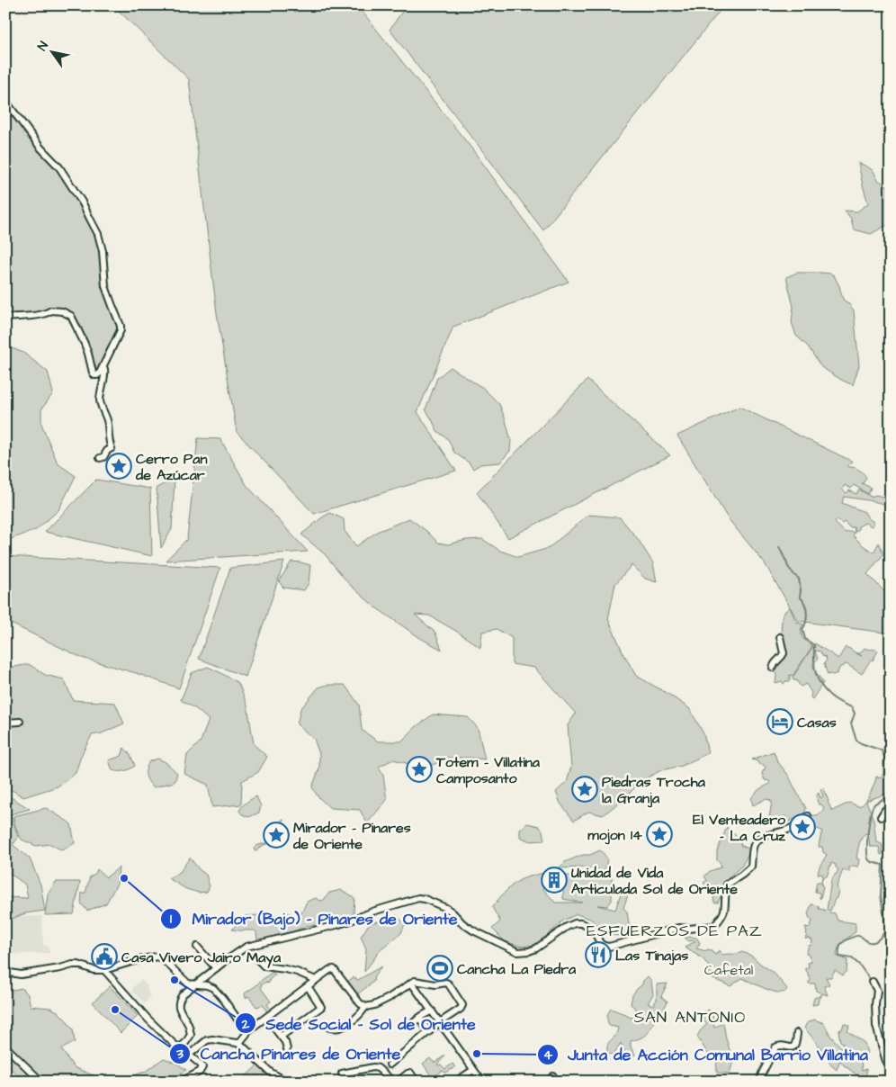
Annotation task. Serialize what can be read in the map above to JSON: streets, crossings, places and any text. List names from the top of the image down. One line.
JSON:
{"districts":["ESFUERZOS DE PAZ","SAN ANTONIO"],"parks":["Cafetal"],"places":{"place":["Cerro Pan de Azúcar","Totem - Villatina Camposanto","Piedras Trocha la Granja","El Venteadero - La Cruz","mojon 14","Mirador - Pinares de Oriente"],"hotel":["Casas"],"other":["Mirador (Bajo) - Pinares de Oriente","Sede Social - Sol de Oriente","Cancha Pinares de Oriente","Junta de Acción Comunal Barrio Villatina"],"building":["Unidad de Vida Articulada Sol de Oriente"],"restaurant":["Las Tinajas"],"public building":["Casa Vivero Jairo Maya"],"sports":["Cancha La Piedra"]},"north":"top left"}
